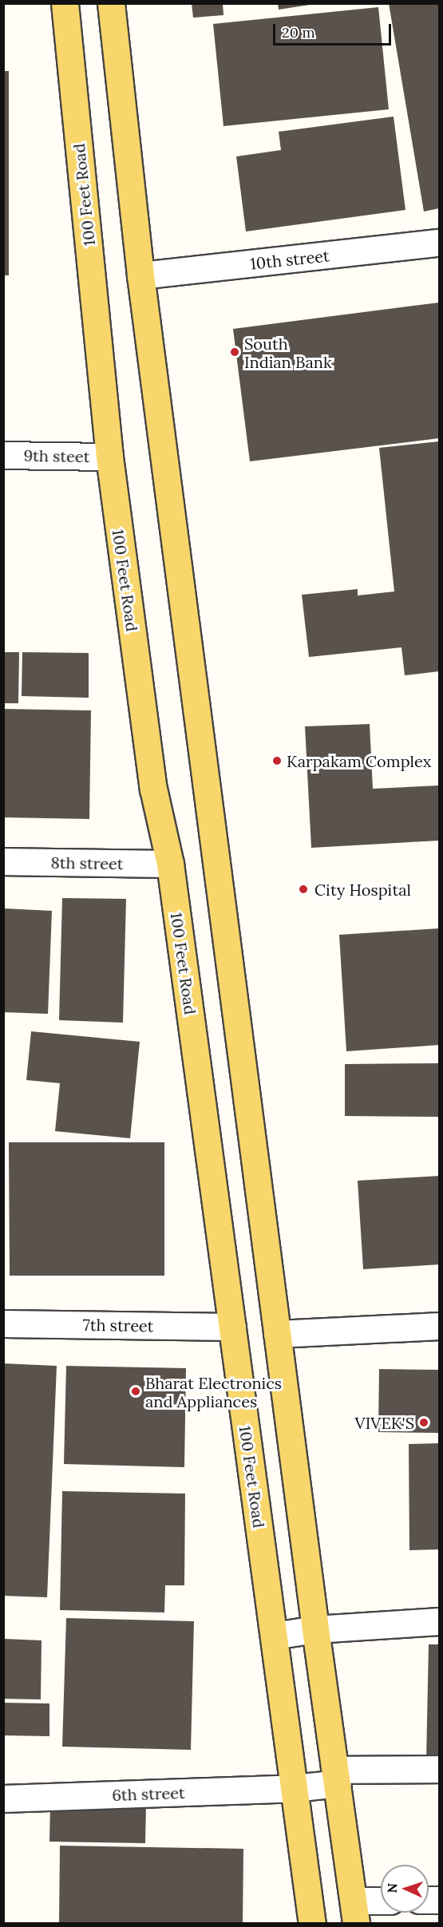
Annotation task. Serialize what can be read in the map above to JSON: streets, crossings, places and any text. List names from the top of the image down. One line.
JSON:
{"streets":{"main road":["100 Feet Road"],"street":["10th street","9th steet","8th street","7th street","6th street"]},"crossings":[["100 Feet Road","9th steet"],["100 Feet Road","8th street"],["100 Feet Road","7th street"],["100 Feet Road","6th street"]],"places":["South Indian Bank","Karpakam Complex","City Hospital","Bharat Electronics and Appliances","VIVEK'S"],"scale_bar":"20 m","north":"left"}
